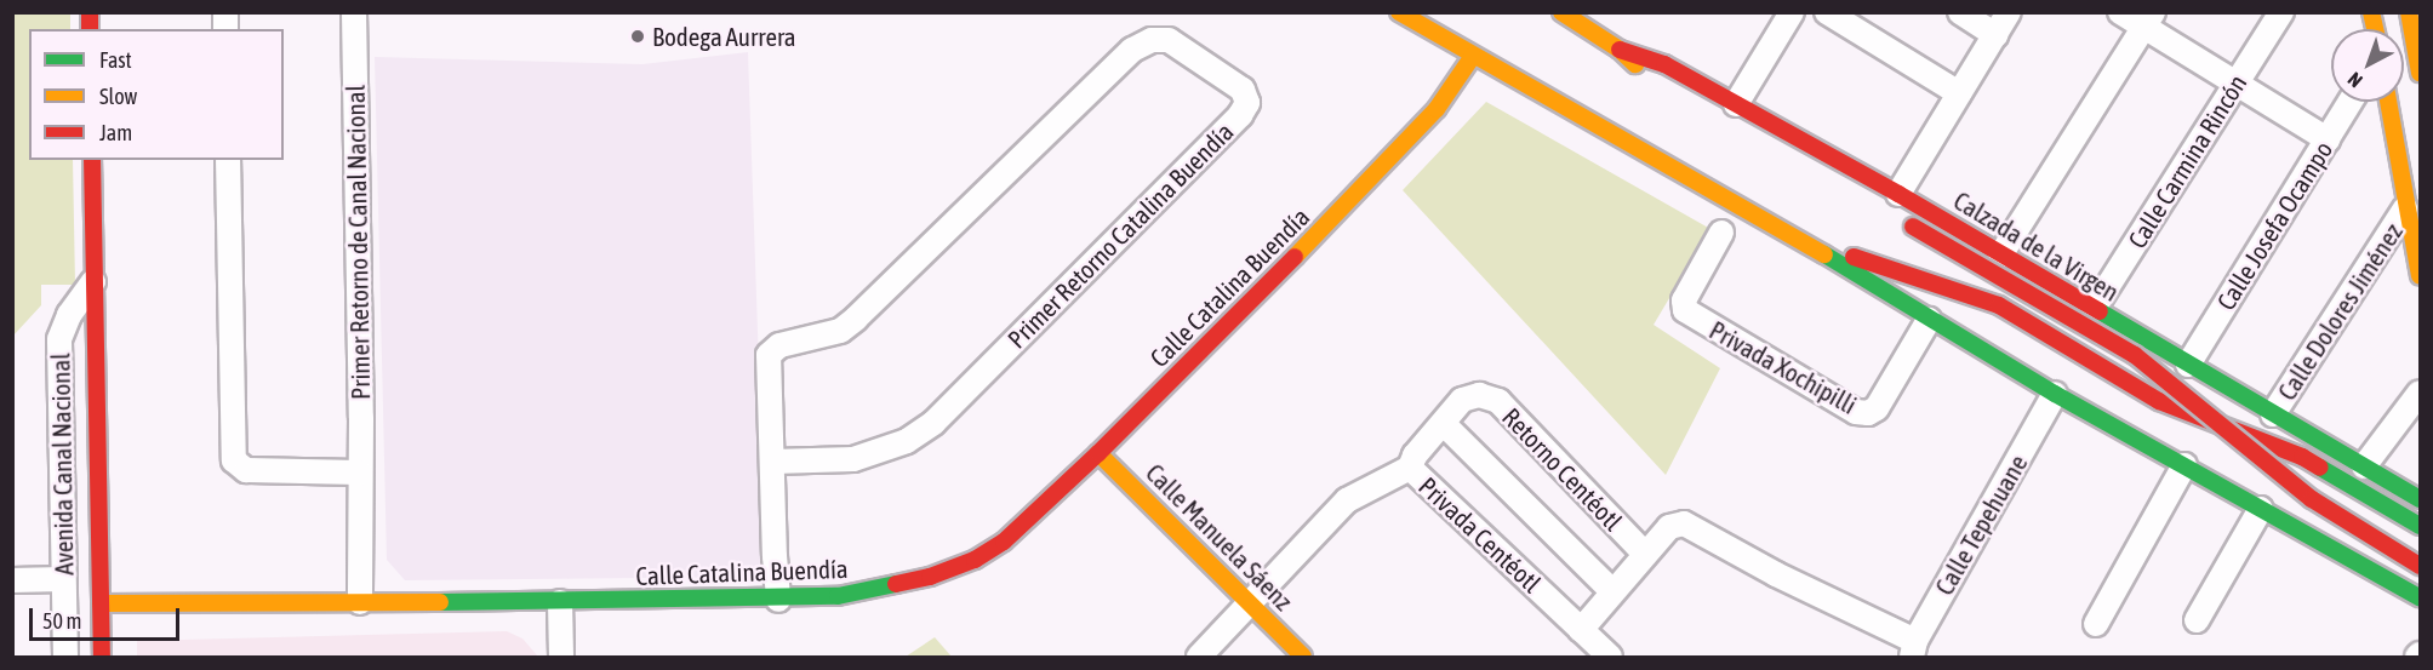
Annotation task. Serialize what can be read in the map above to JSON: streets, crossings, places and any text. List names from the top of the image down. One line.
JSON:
{"streets":{"street":["Calle Carmina Rincón","Calle Josefa Ocampo","Primer Retorno Catalina Buendía","Primer Retorno de Canal Nacional","Calzada de la Virgen","Calle Catalina Buendía","Calle Dolores Jiménez","Privada Xochipilli","Avenida Canal Nacional","Retorno Centéotl","Calle Tepehuane","Privada Centéotl","Calle Manuela Sáenz"]},"crossings":[["Calle Carmina Rincón","Calzada de la Virgen"],["Calle Josefa Ocampo","Calzada de la Virgen"],["Primer Retorno Catalina Buendía","Calle Catalina Buendía"],["Primer Retorno de Canal Nacional","Calle Catalina Buendía"],["Calzada de la Virgen","Calle Dolores Jiménez"],["Calle Catalina Buendía","Avenida Canal Nacional"],["Calle Catalina Buendía","Calle Manuela Sáenz"],["Retorno Centéotl","Privada Centéotl"],["Privada Centéotl","Calle Manuela Sáenz"]],"places":["Bodega Aurrera"],"legend":["Fast","Slow","Jam"],"scale_bar":"50 m","north":"bottom left"}
